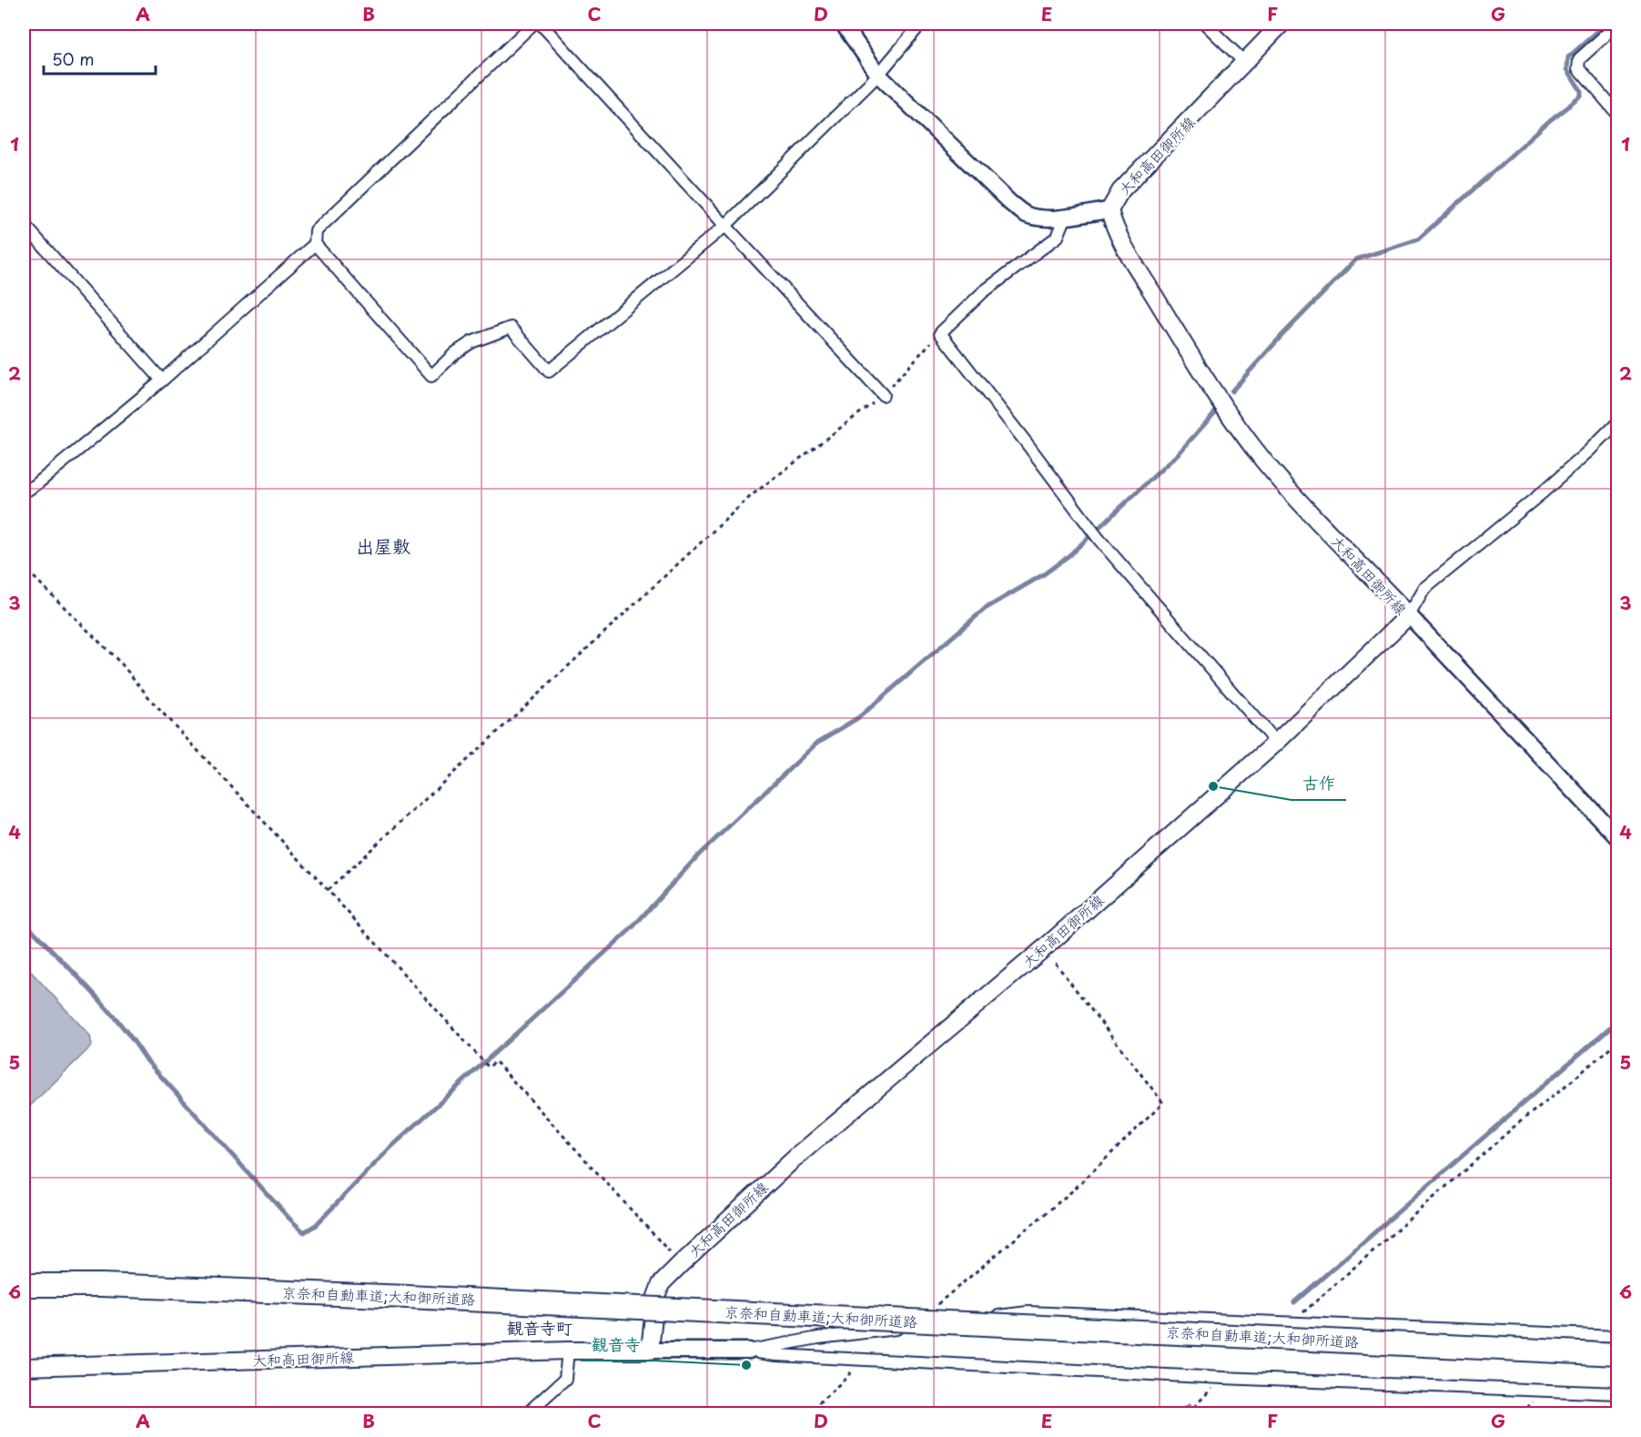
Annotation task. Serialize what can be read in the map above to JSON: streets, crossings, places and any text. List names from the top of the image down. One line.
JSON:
{"streets":{"highway":["京奈和自動車道;大和御所道路"],"main road":["大和高田御所線"]},"districts":["出屋敷","観音寺町"],"places":["古作","観音寺"],"scale_bar":"50 m","grid":{"columns":["A","B","C","D","E","F","G"],"rows":["1","2","3","4","5","6"]}}
